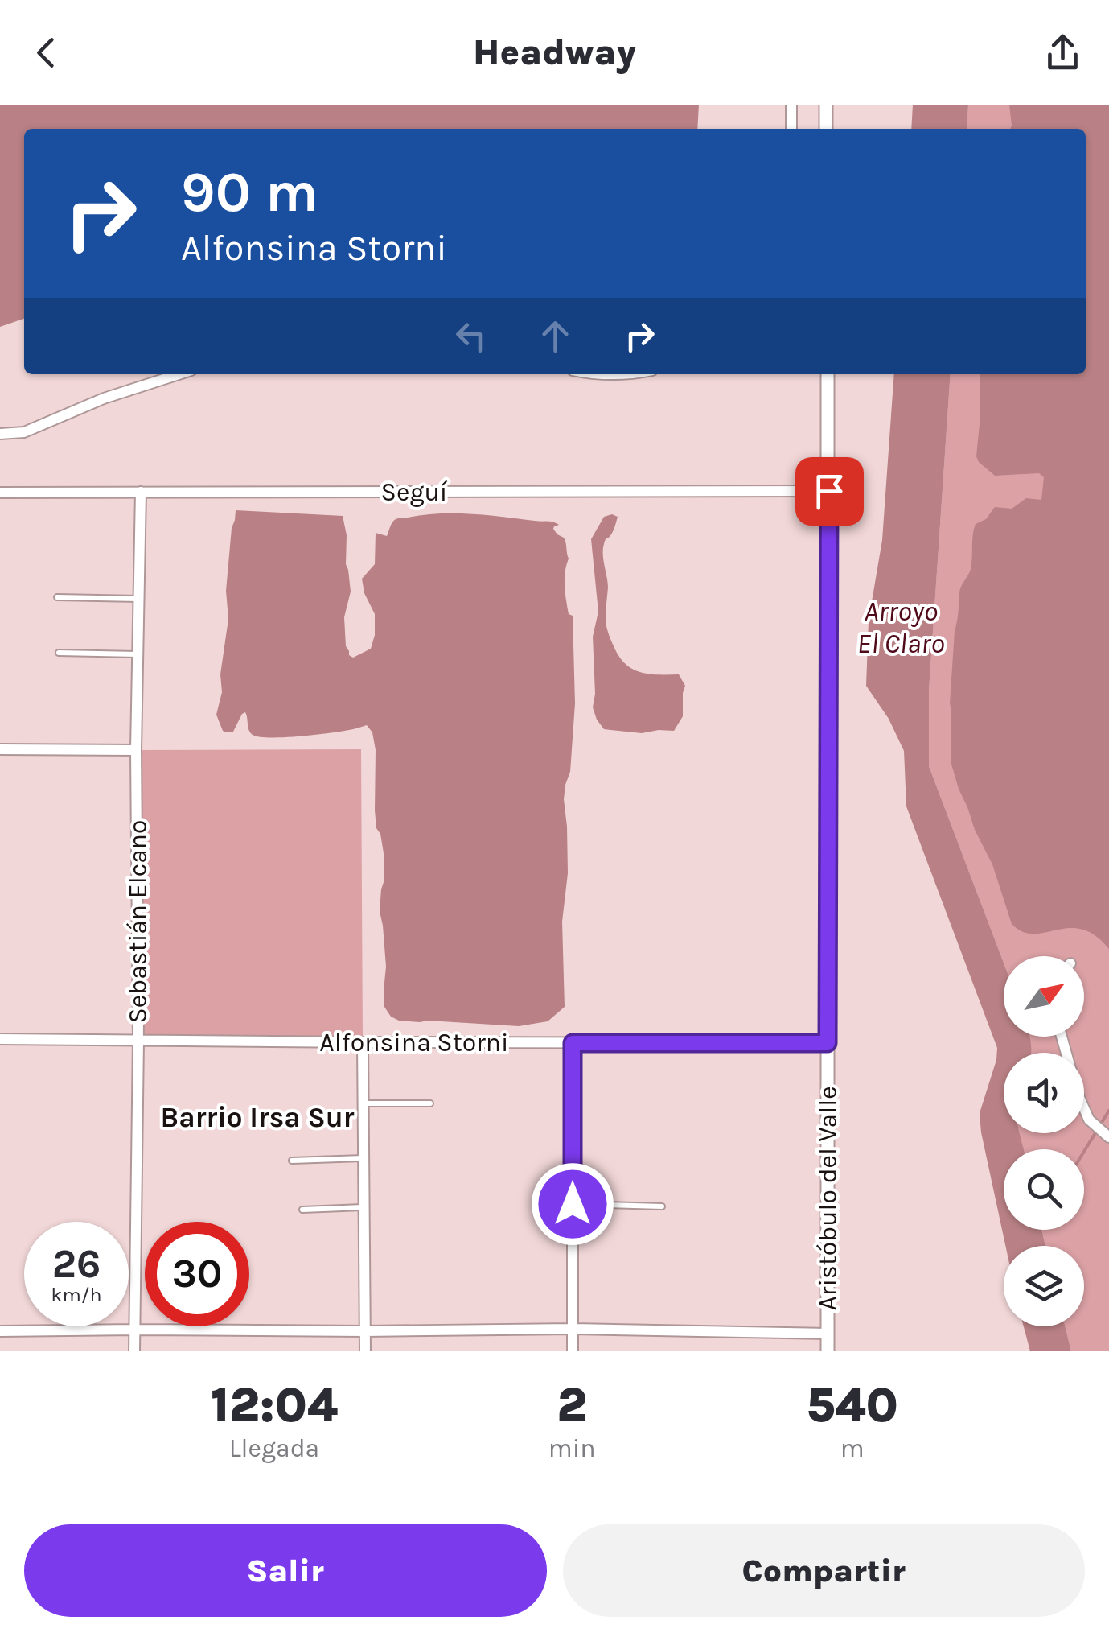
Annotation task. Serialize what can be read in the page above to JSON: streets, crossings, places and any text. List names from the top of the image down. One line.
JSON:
{"streets":{"street":["Seguí","Sebastián Elcano","Alfonsina Storni","Aristóbulo del Valle"]},"crossings":[["Seguí","Sebastián Elcano"],["Seguí","Aristóbulo del Valle"],["Sebastián Elcano","Alfonsina Storni"],["Alfonsina Storni","Aristóbulo del Valle"]],"districts":["Barrio Irsa Sur"],"water":["Arroyo El Claro"],"north":"top right","page":{"header":"Headway","turn":["90 m","Alfonsina Storni"],"speed":"26 km/h","limit":"30","eta":["12:04","Llegada","2","min","540","m"],"buttons":["Salir","Compartir"]}}
